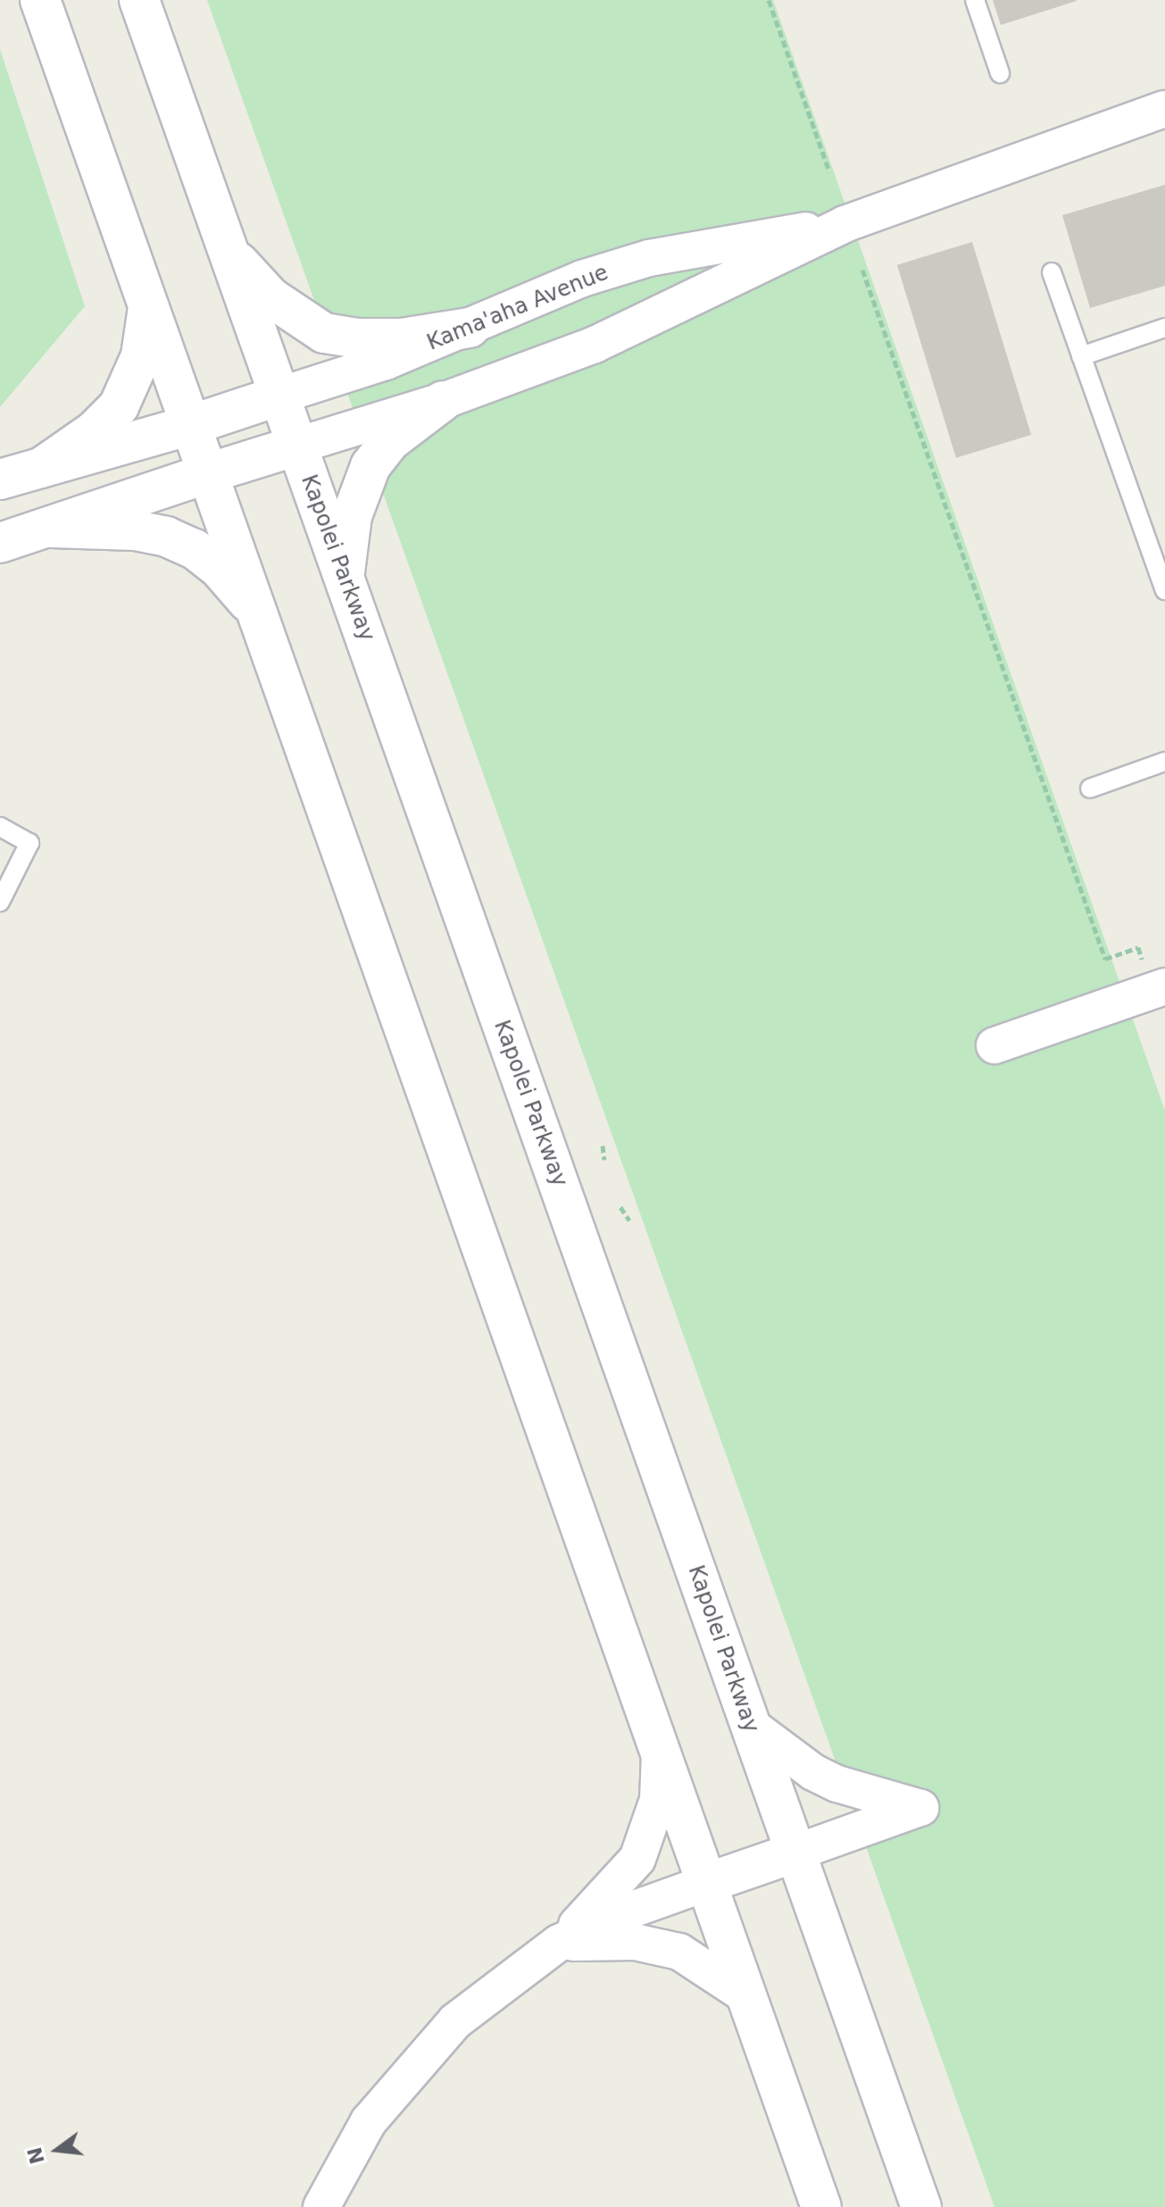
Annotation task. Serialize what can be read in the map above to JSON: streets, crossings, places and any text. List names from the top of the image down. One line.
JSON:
{"streets":{"main road":["Kapolei Parkway"],"street":["Kama'aha Avenue"]},"crossings":[["Kama'aha Avenue","Kapolei Parkway"]],"north":"left"}
